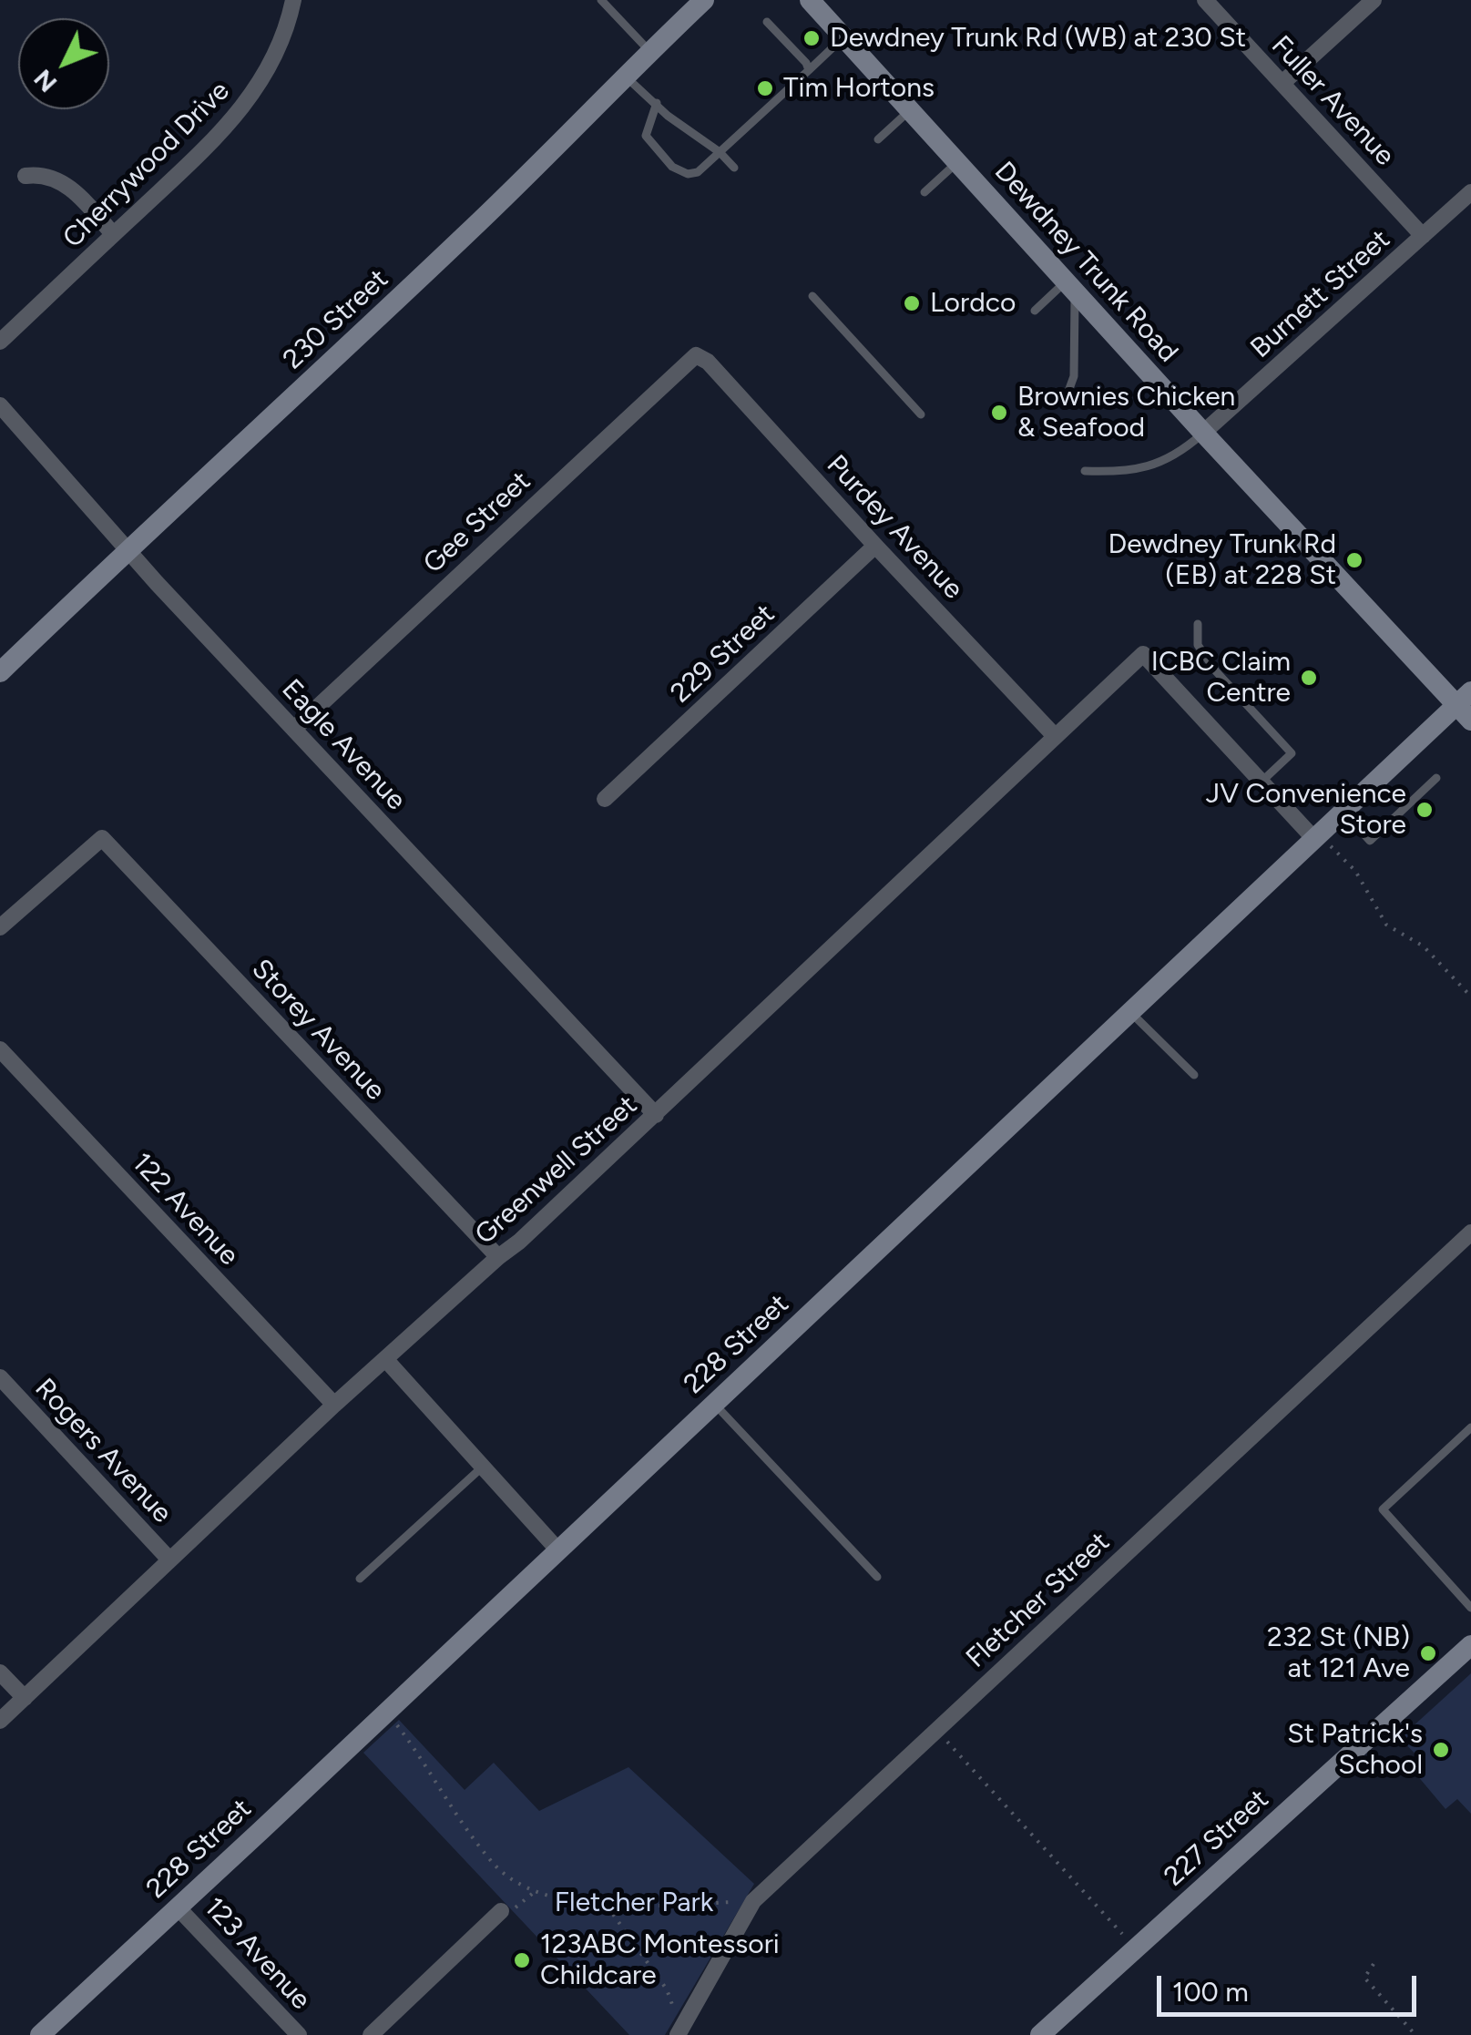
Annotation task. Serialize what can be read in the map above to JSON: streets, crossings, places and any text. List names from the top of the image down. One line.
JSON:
{"streets":{"street":["Fuller Avenue","Cherrywood Drive","Dewdney Trunk Road","Burnett Street","230 Street","Gee Street","Purdey Avenue","229 Street","Eagle Avenue","Storey Avenue","Greenwell Street","122 Avenue","228 Street","Rogers Avenue","Fletcher Street","227 Street","123 Avenue"]},"crossings":[["Fuller Avenue","Burnett Street"],["Dewdney Trunk Road","Burnett Street"],["Dewdney Trunk Road","228 Street"],["230 Street","Eagle Avenue"],["Gee Street","Purdey Avenue"],["Gee Street","Eagle Avenue"],["Purdey Avenue","229 Street"],["Purdey Avenue","Greenwell Street"],["Eagle Avenue","Greenwell Street"],["Storey Avenue","Greenwell Street"],["Greenwell Street","122 Avenue"],["Greenwell Street","Rogers Avenue"],["228 Street","123 Avenue"]],"parks":["Fletcher Park"],"places":["Dewdney Trunk Rd (WB) at 230 St","Tim Hortons","Lordco","Brownies Chicken & Seafood","Dewdney Trunk Rd (EB) at 228 St","ICBC Claim Centre","JV Convenience Store","232 St (NB) at 121 Ave","St Patrick's School","123ABC Montessori Childcare"],"scale_bar":"100 m","north":"bottom left"}
